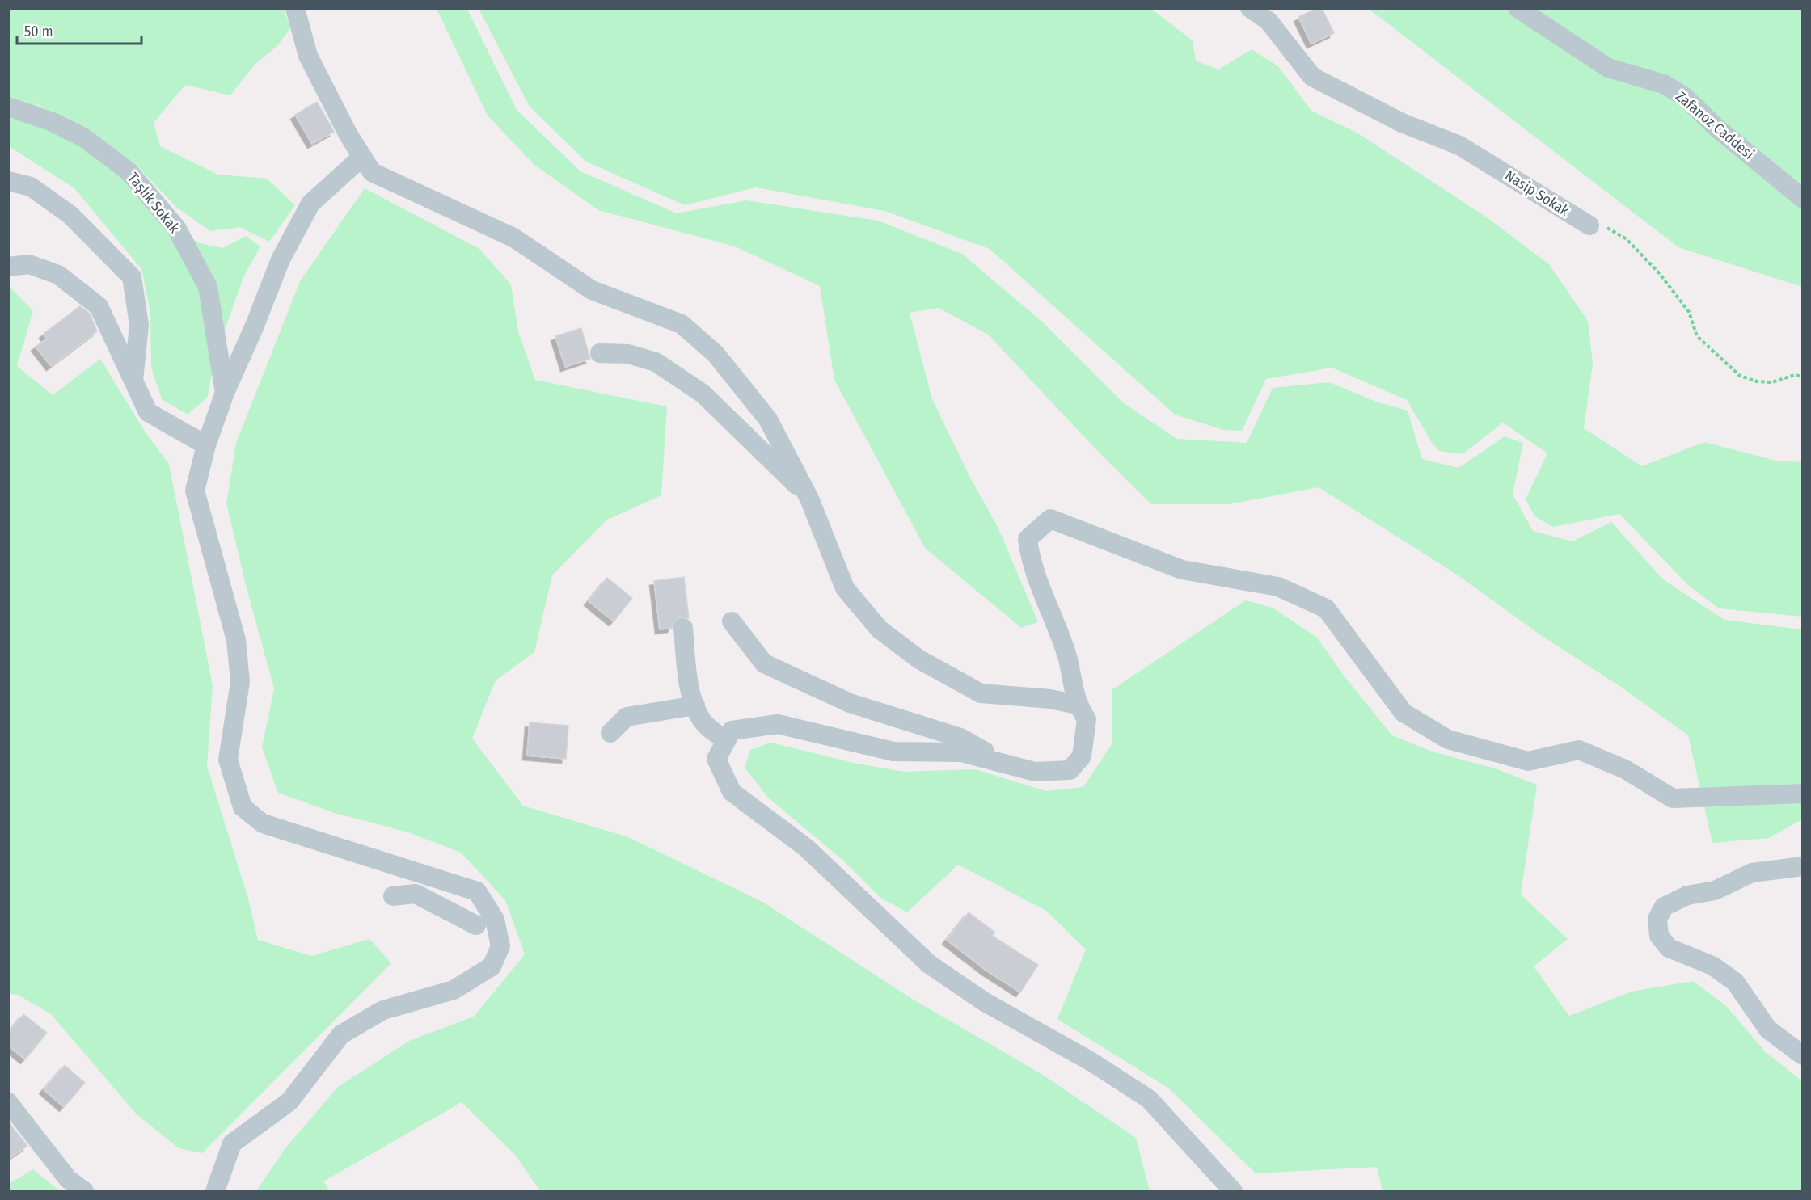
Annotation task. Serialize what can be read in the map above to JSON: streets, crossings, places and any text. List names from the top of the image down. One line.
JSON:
{"streets":{"street":["Zafanoz Caddesi","Nasip Sokak","Taşlık Sokak"]},"scale_bar":"50 m"}
